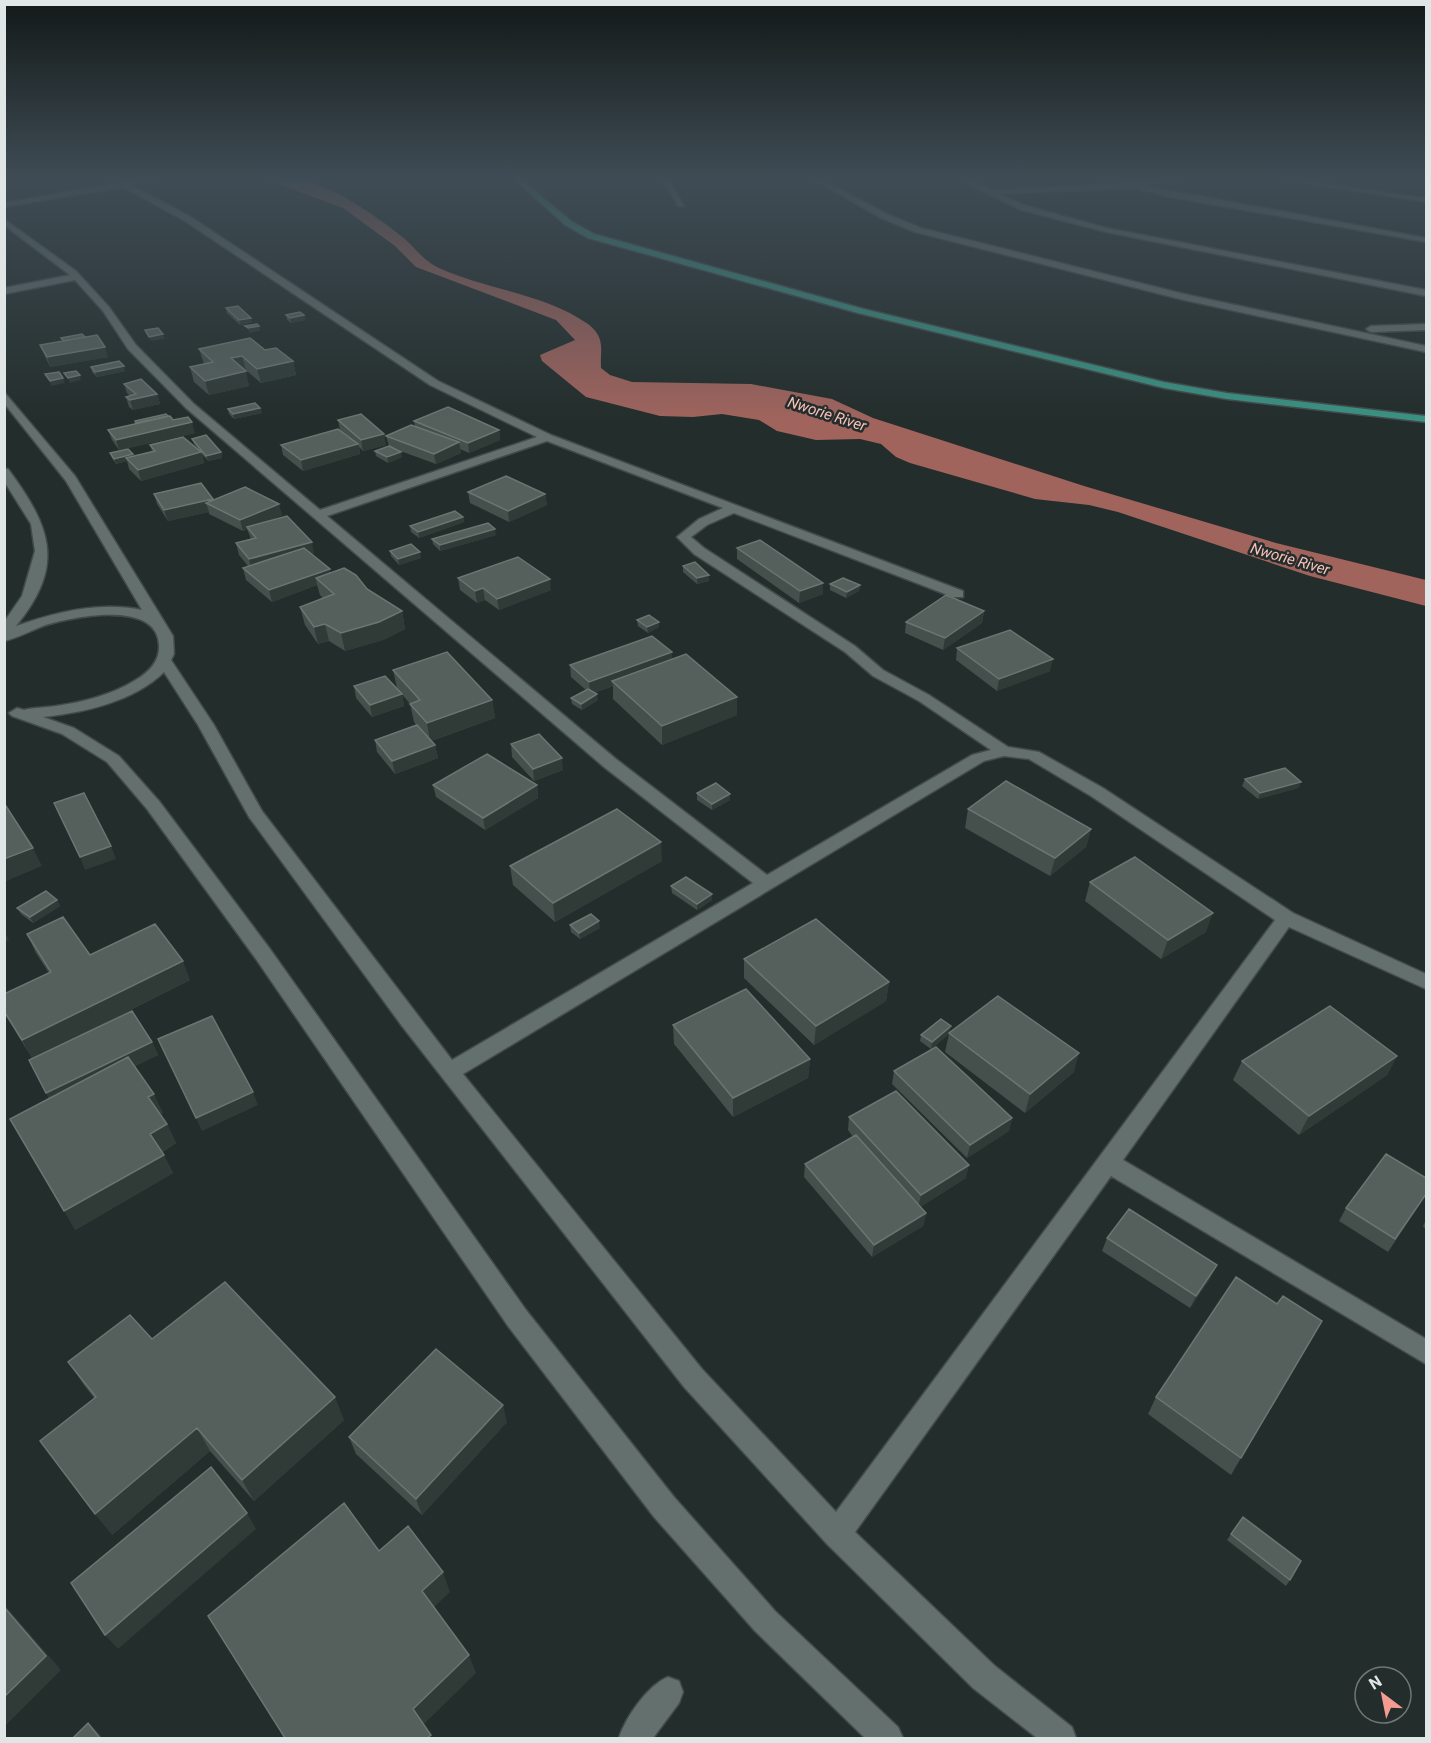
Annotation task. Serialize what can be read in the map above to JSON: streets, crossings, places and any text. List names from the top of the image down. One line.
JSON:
{"water":["Nworie River"],"north":"top left"}
